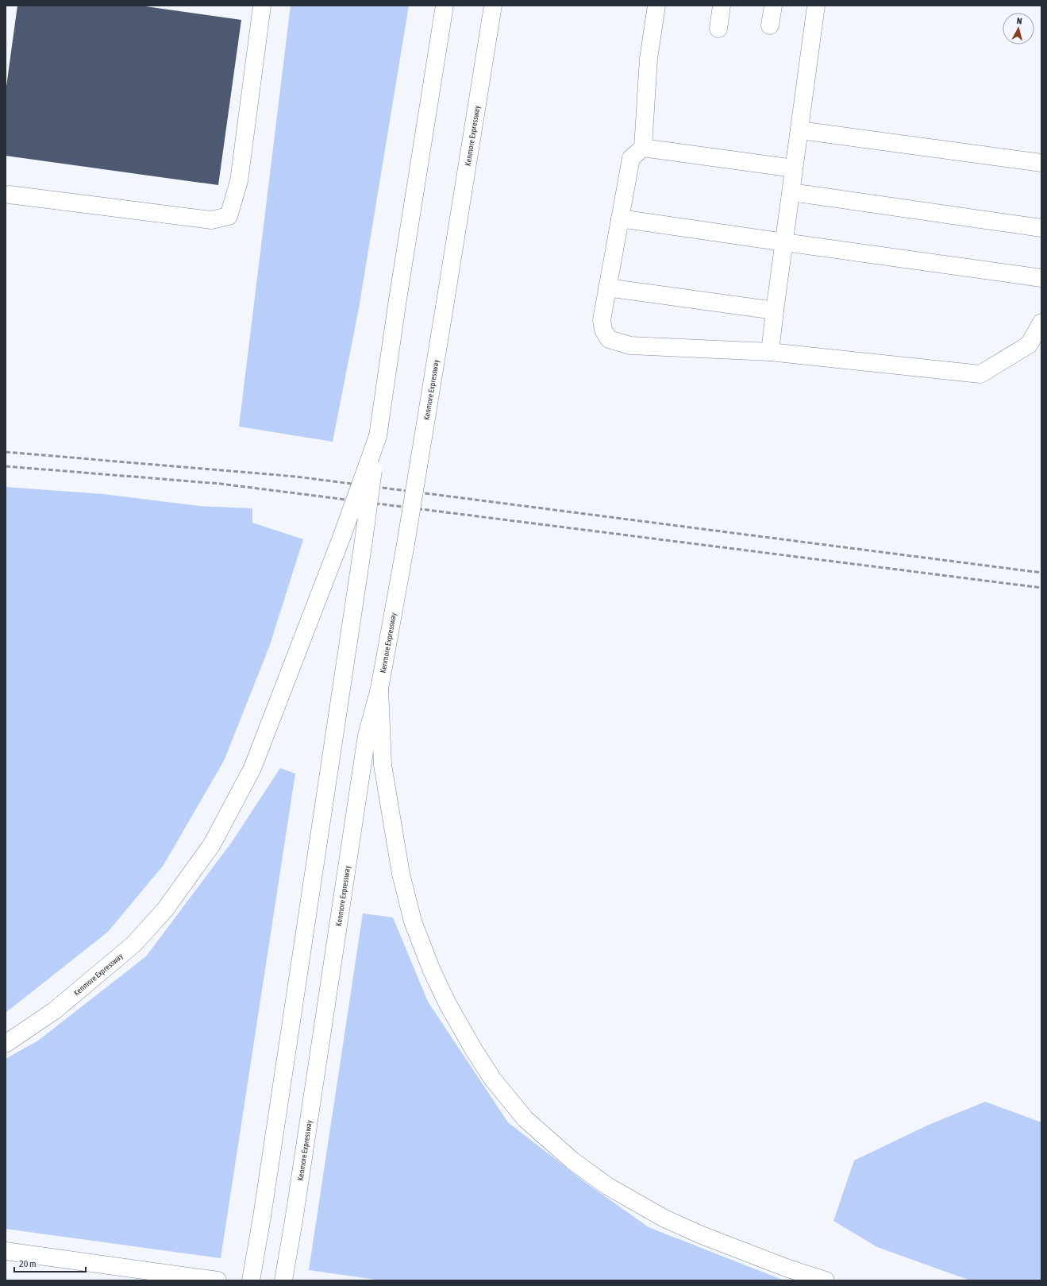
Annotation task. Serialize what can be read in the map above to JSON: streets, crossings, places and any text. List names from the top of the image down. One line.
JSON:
{"streets":{"main road":["Kenmore Expressway"]},"scale_bar":"20 m","north":"top"}
